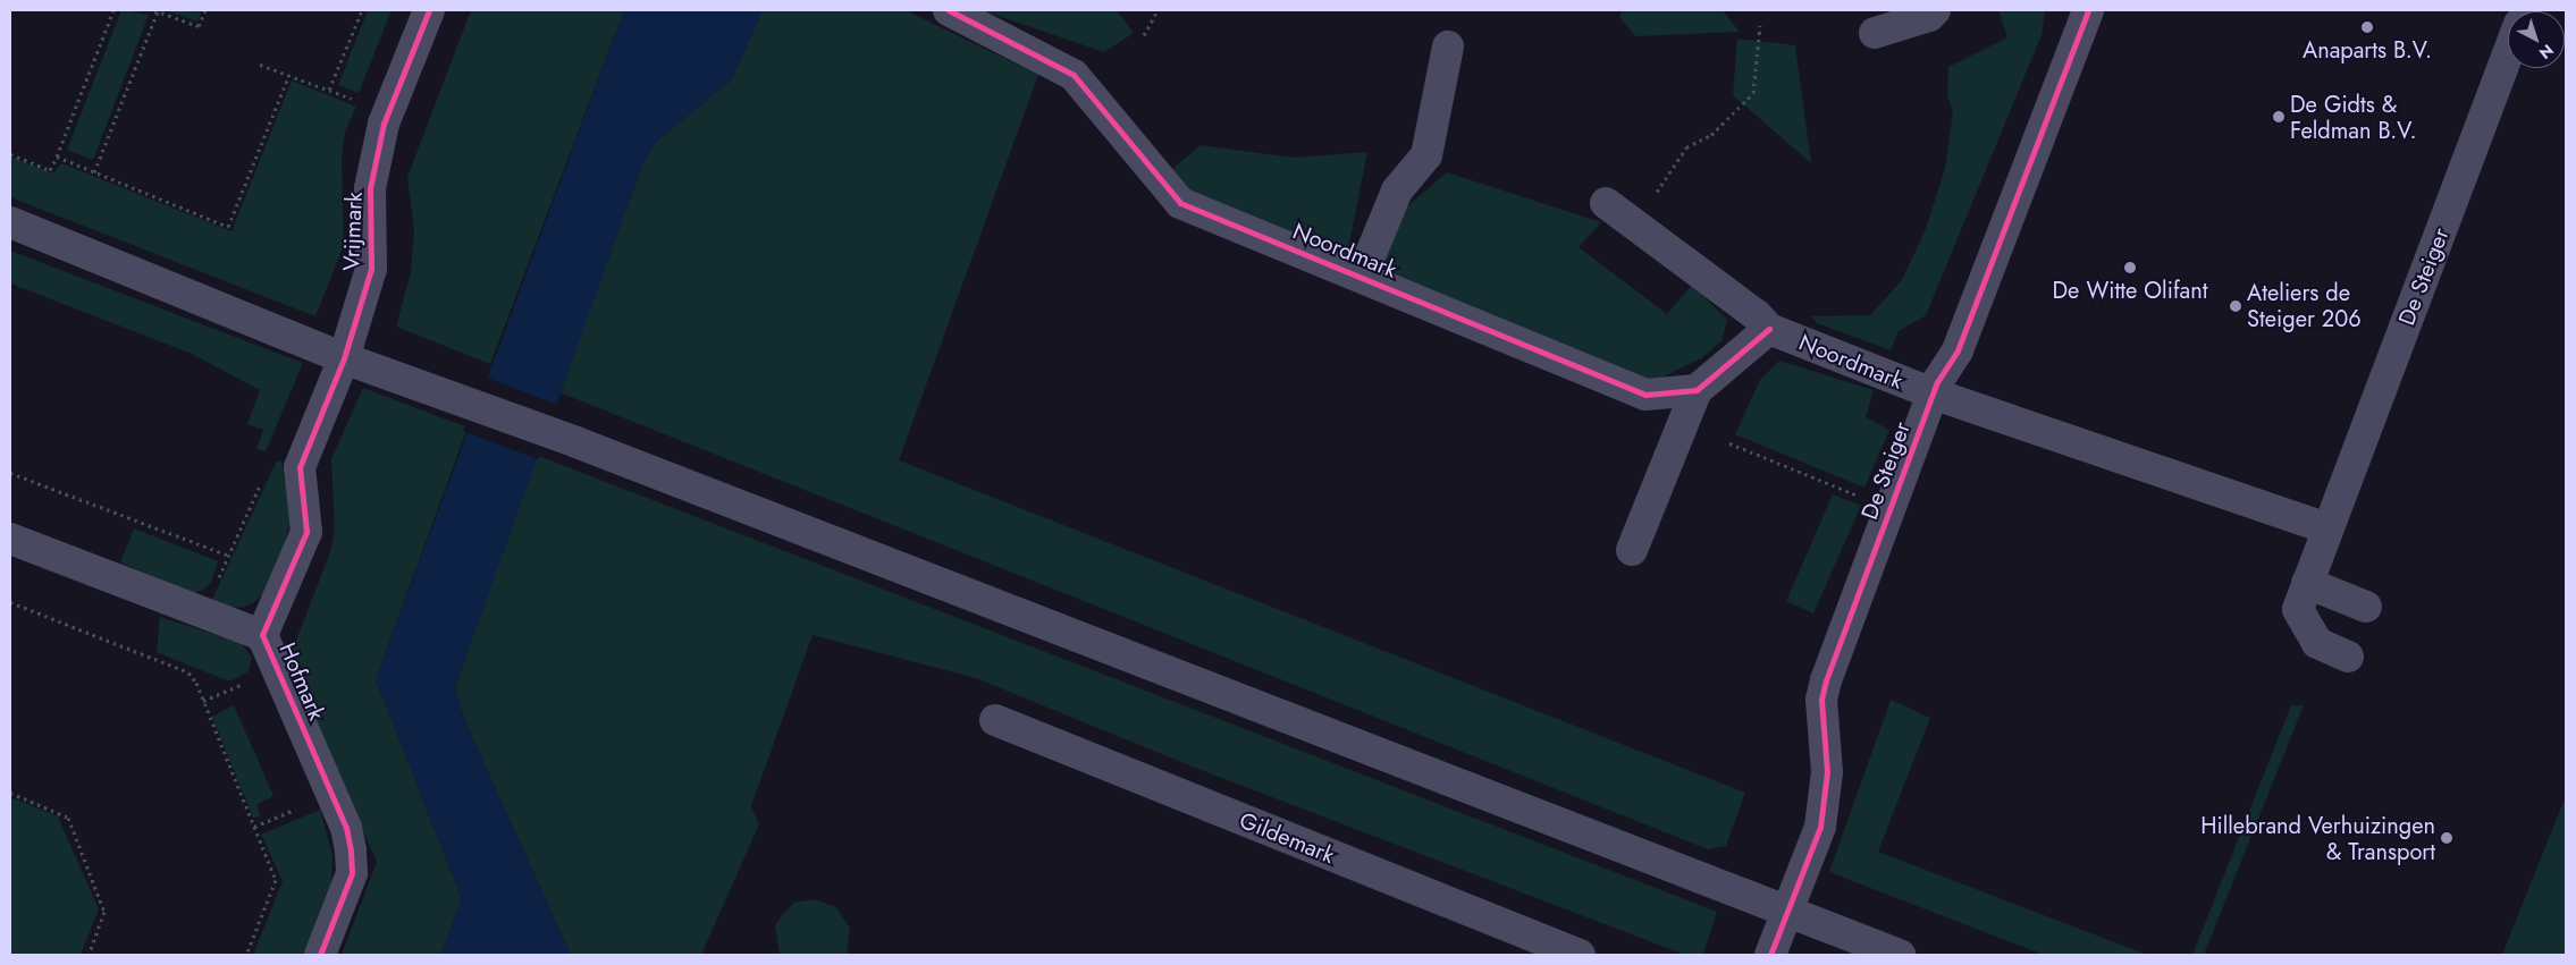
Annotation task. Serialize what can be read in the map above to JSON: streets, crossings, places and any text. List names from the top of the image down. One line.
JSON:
{"streets":{"street":["Vrijmark","Noordmark","De Steiger","Hofmark","Gildemark"]},"crossings":[["Vrijmark","Hofmark"],["Noordmark","De Steiger"]],"places":["Anaparts B.V.","De Gidts & Feldman B.V.","De Witte Olifant","Ateliers de Steiger 206","Hillebrand Verhuizingen & Transport"],"north":"bottom right"}
